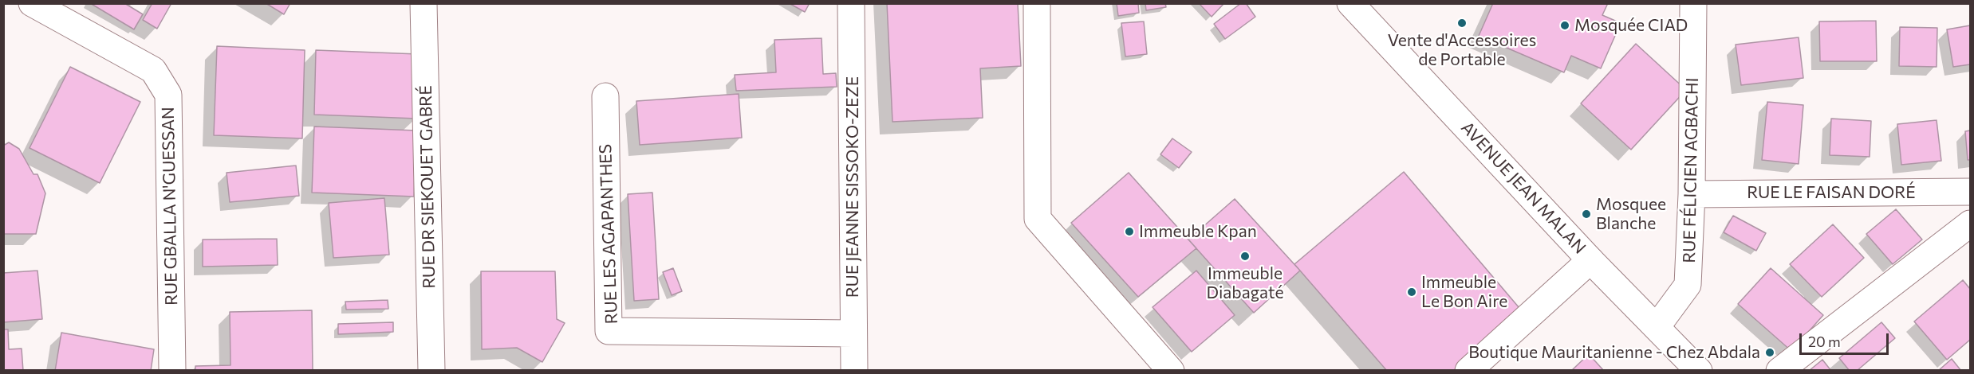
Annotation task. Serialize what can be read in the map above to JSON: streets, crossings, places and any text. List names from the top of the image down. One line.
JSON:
{"streets":{"street":["RUE FÉLICIEN AGBACHI","RUE DR SIEKOUET GABRÉ","RUE JEANNE SISSOKO-ZEZE","AVENUE JEAN MALAN","RUE LE FAISAN DORÉ","RUE GBALLA N'GUESSAN","RUE LES AGAPANTHES"]},"crossings":[["RUE FÉLICIEN AGBACHI","AVENUE JEAN MALAN"],["RUE FÉLICIEN AGBACHI","RUE LE FAISAN DORÉ"],["RUE JEANNE SISSOKO-ZEZE","RUE LES AGAPANTHES"]],"places":["Vente d'Accessoires de Portable","Mosquée CIAD","Mosquee Blanche","Immeuble Kpan","Immeuble Diabagaté","Immeuble Le Bon Aire","Boutique Mauritanienne - Chez Abdala"],"scale_bar":"20 m"}
